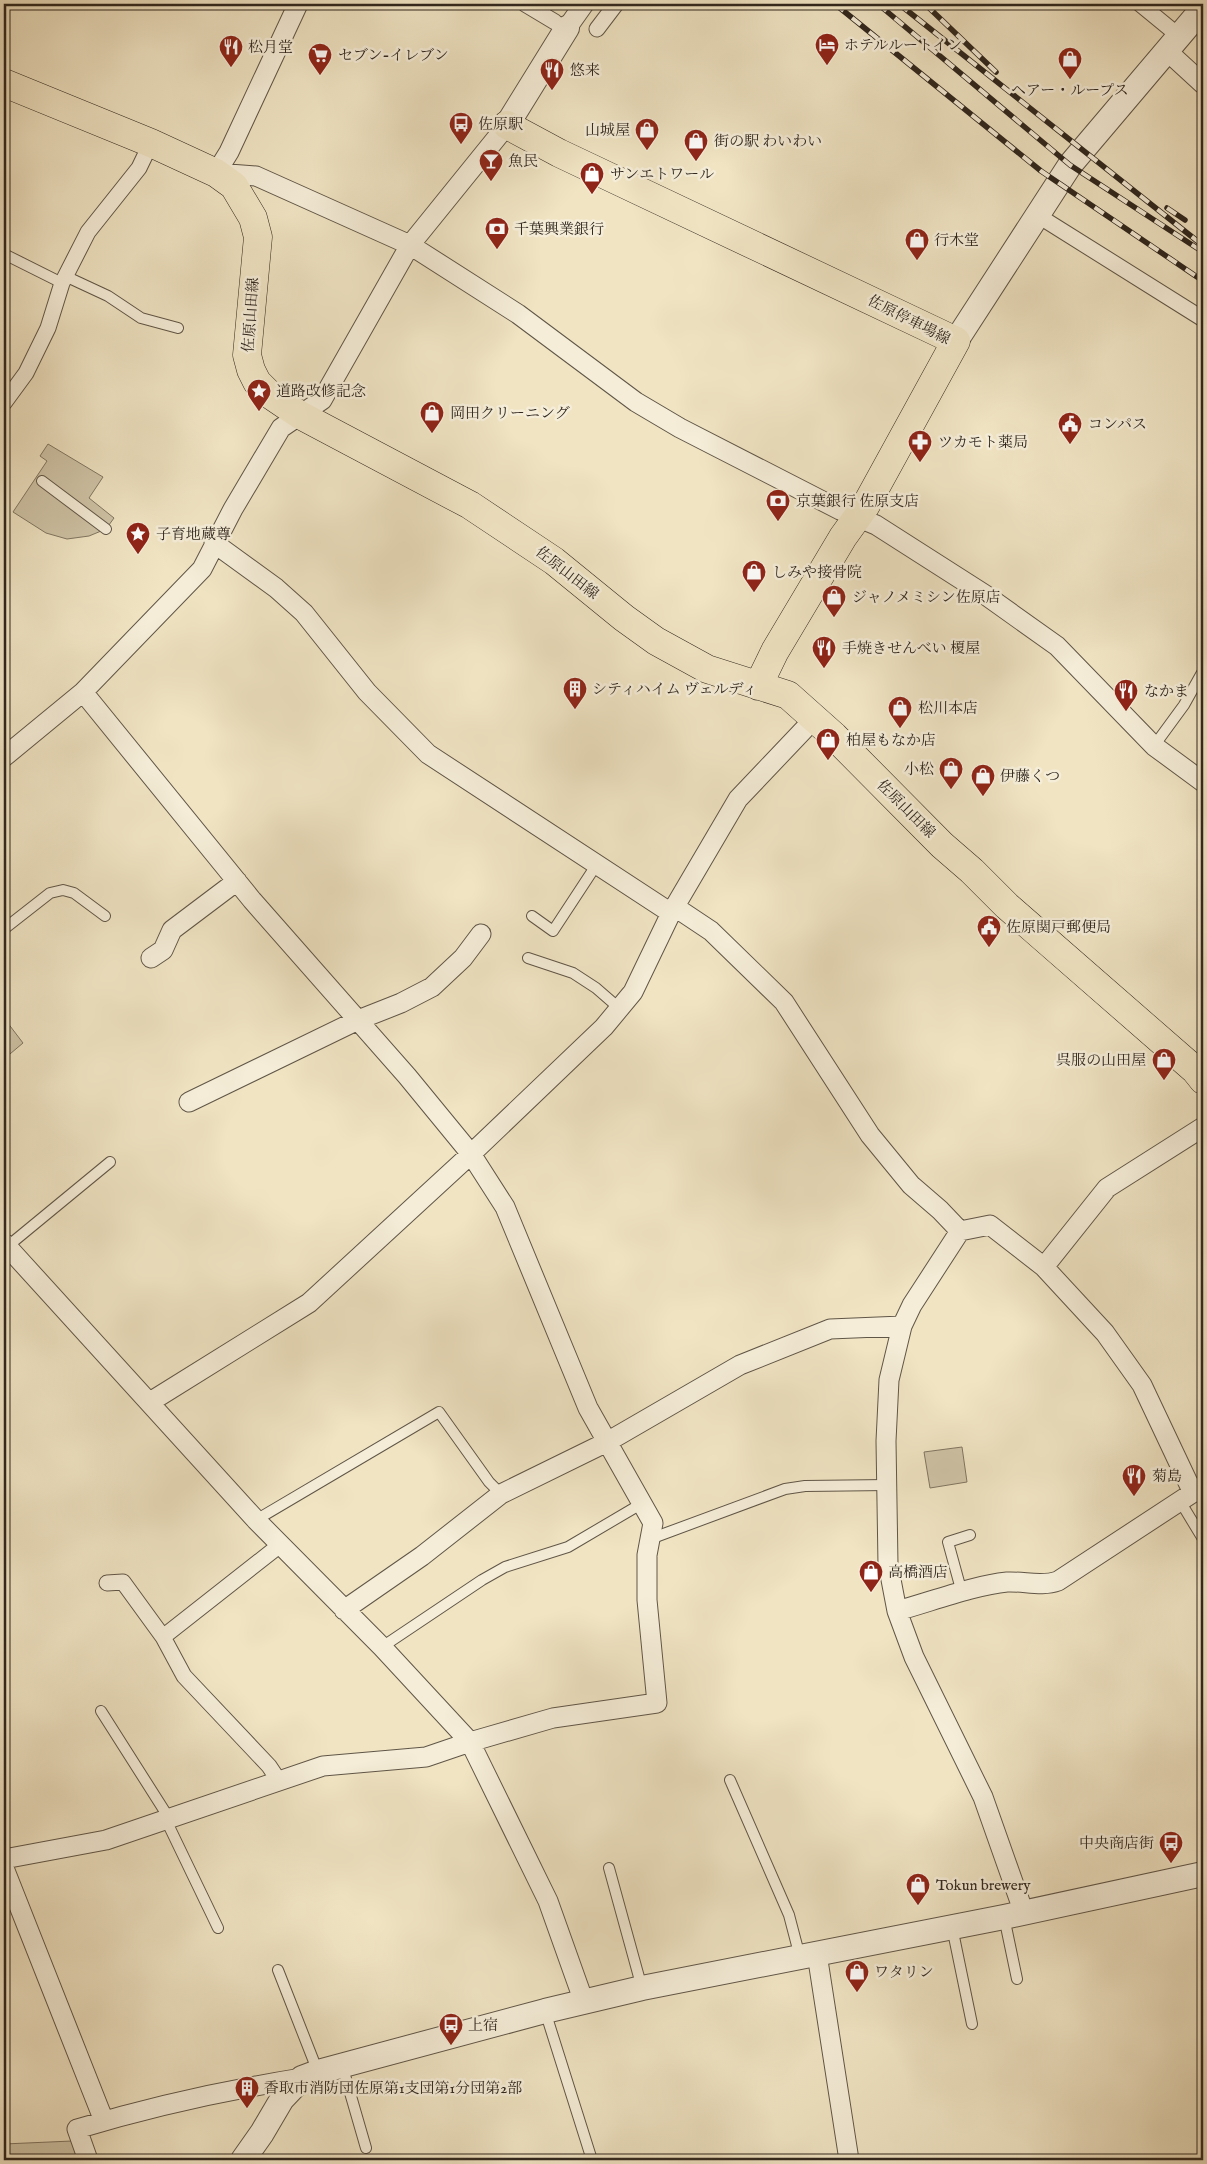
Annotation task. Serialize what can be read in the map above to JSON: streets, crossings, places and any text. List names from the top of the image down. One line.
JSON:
{"streets":{"main road":["佐原山田線","佐原停車場線"]},"crossings":[["佐原山田線","佐原停車場線"]],"places":{"hotel":["ホテルルートイン"],"restaurant":["松月堂","悠来","手焼きせんべい 榎屋","なかま","菊島"],"supermarket":["セブン-イレブン"],"shop":["ヘアー・ループス","山城屋","街の駅 わいわい","サンエトワール","行木堂","岡田クリーニング","しみや接骨院","ジャノメミシン佐原店","松川本店","柏屋もなか店","小松","伊藤くつ","呉服の山田屋","高橋酒店","Tokun brewery","ワタリン"],"bus stop":["佐原駅","中央商店街","上宿"],"bar":["魚民"],"bank":["千葉興業銀行","京葉銀行 佐原支店"],"place":["道路改修記念","子育地蔵尊"],"public building":["コンパス","佐原関戸郵便局"],"pharmacy":["ツカモト薬局"],"building":["シティハイム ヴェルディ","香取市消防団佐原第1支団第1分団第2部"]}}
